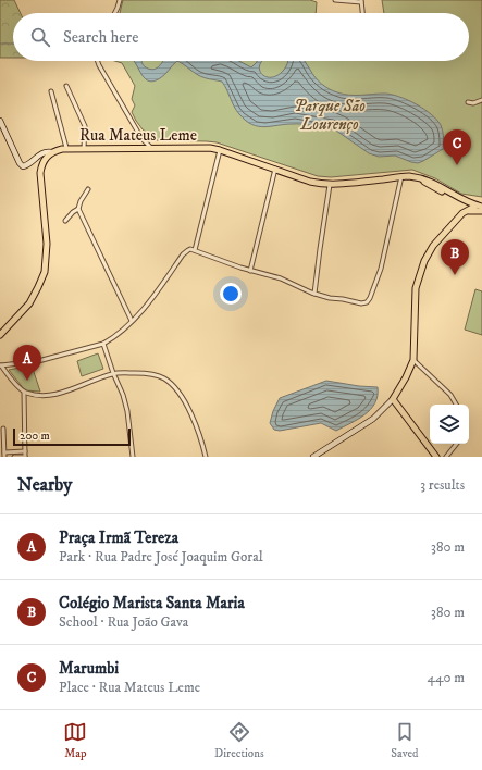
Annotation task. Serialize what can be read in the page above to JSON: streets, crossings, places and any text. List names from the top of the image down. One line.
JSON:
{"streets":{"main road":["Rua Mateus Leme"]},"parks":["Parque São Lourenço"],"scale_bar":"200 m","page":{"search":"Search here","pins":["C","B","A"],"scale":"200 m","heading":["Nearby","3 results"],"list":[{"mark":"A","name":"Praça Irmã Tereza","note":"Park · Rua Padre José Joaquim Goral","value":"380 m"},{"mark":"B","name":"Colégio Marista Santa Maria","note":"School · Rua João Gava","value":"380 m"},{"mark":"C","name":"Marumbi","note":"Place · Rua Mateus Leme","value":"440 m"}],"nav":["Map","Directions","Saved"]}}
